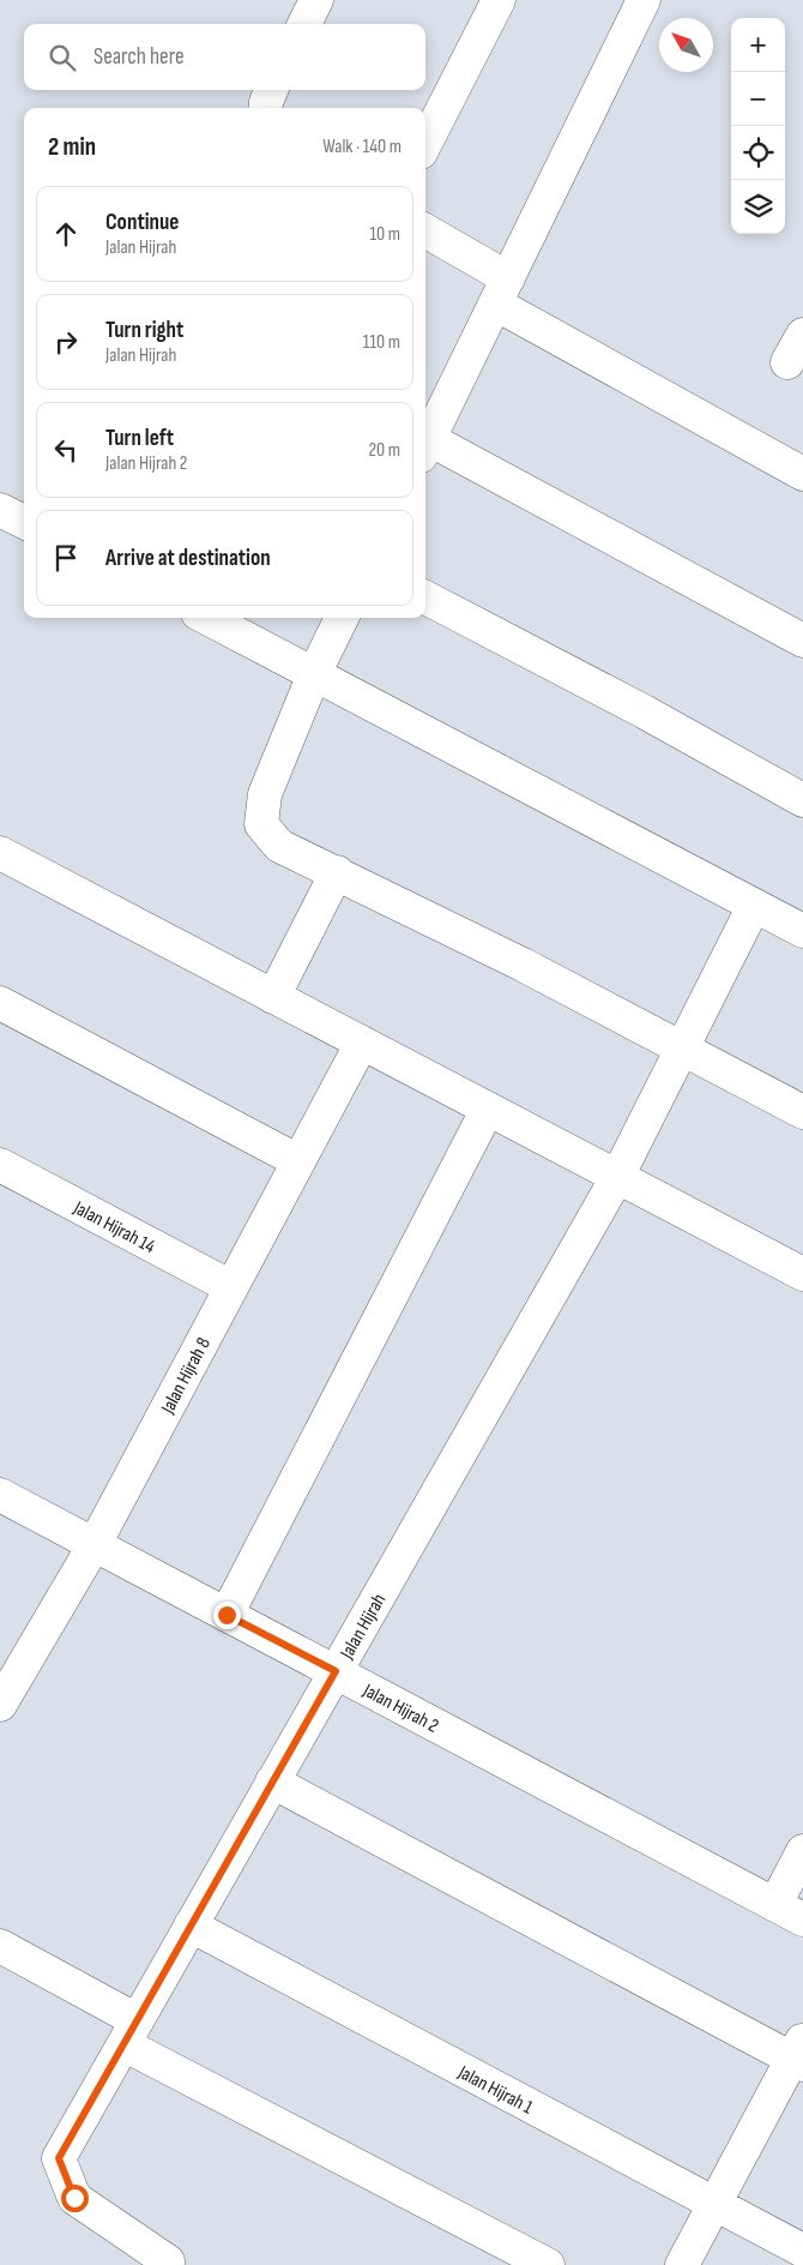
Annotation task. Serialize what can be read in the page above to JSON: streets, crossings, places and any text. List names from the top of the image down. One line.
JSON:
{"streets":{"street":["Jalan Hijrah 14","Jalan Hijrah 8","Jalan Hijrah","Jalan Hijrah 2","Jalan Hijrah 1"]},"crossings":[["Jalan Hijrah 14","Jalan Hijrah 8"],["Jalan Hijrah 8","Jalan Hijrah 2"],["Jalan Hijrah","Jalan Hijrah 2"],["Jalan Hijrah","Jalan Hijrah 1"]],"north":"top left","page":{"map_buttons":["+","−"],"search":"Search here","heading":["2 min","Walk · 140 m"],"list":[["Continue","Jalan Hijrah","10 m"],["Turn right","Jalan Hijrah","110 m"],["Turn left","Jalan Hijrah 2","20 m"],"Arrive at destination"]}}
